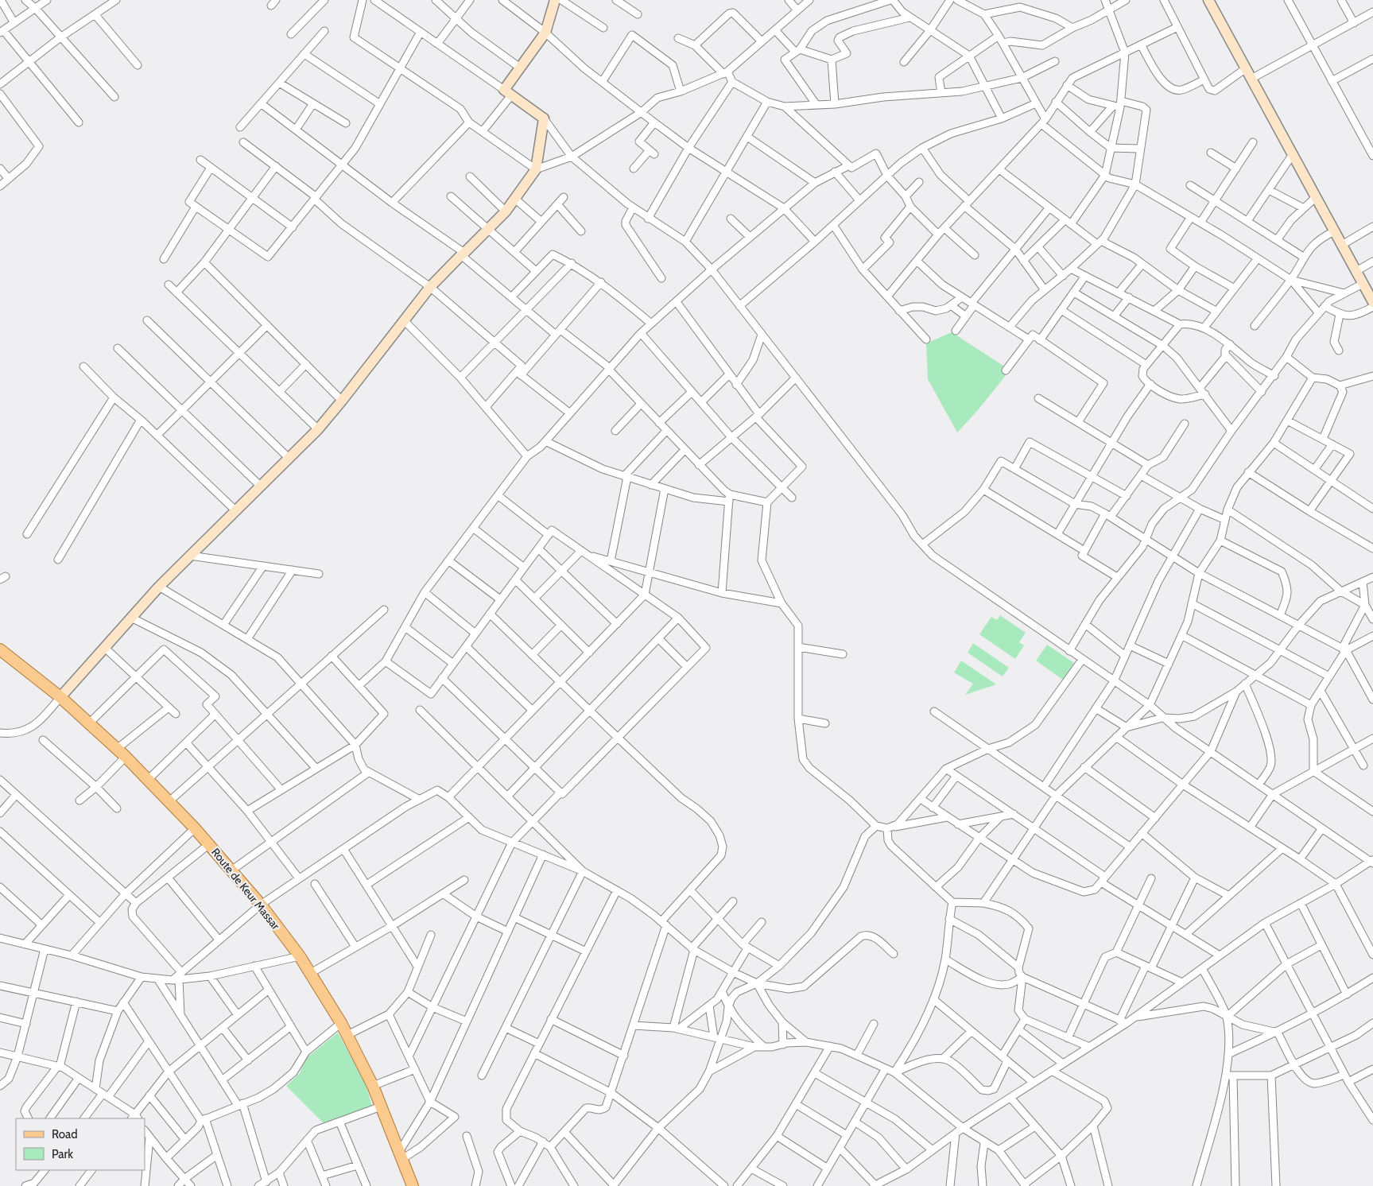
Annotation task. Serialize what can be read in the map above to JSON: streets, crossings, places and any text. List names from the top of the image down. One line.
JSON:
{"streets":{"main road":["Route de Keur Massar"]},"legend":["Road","Park"]}
